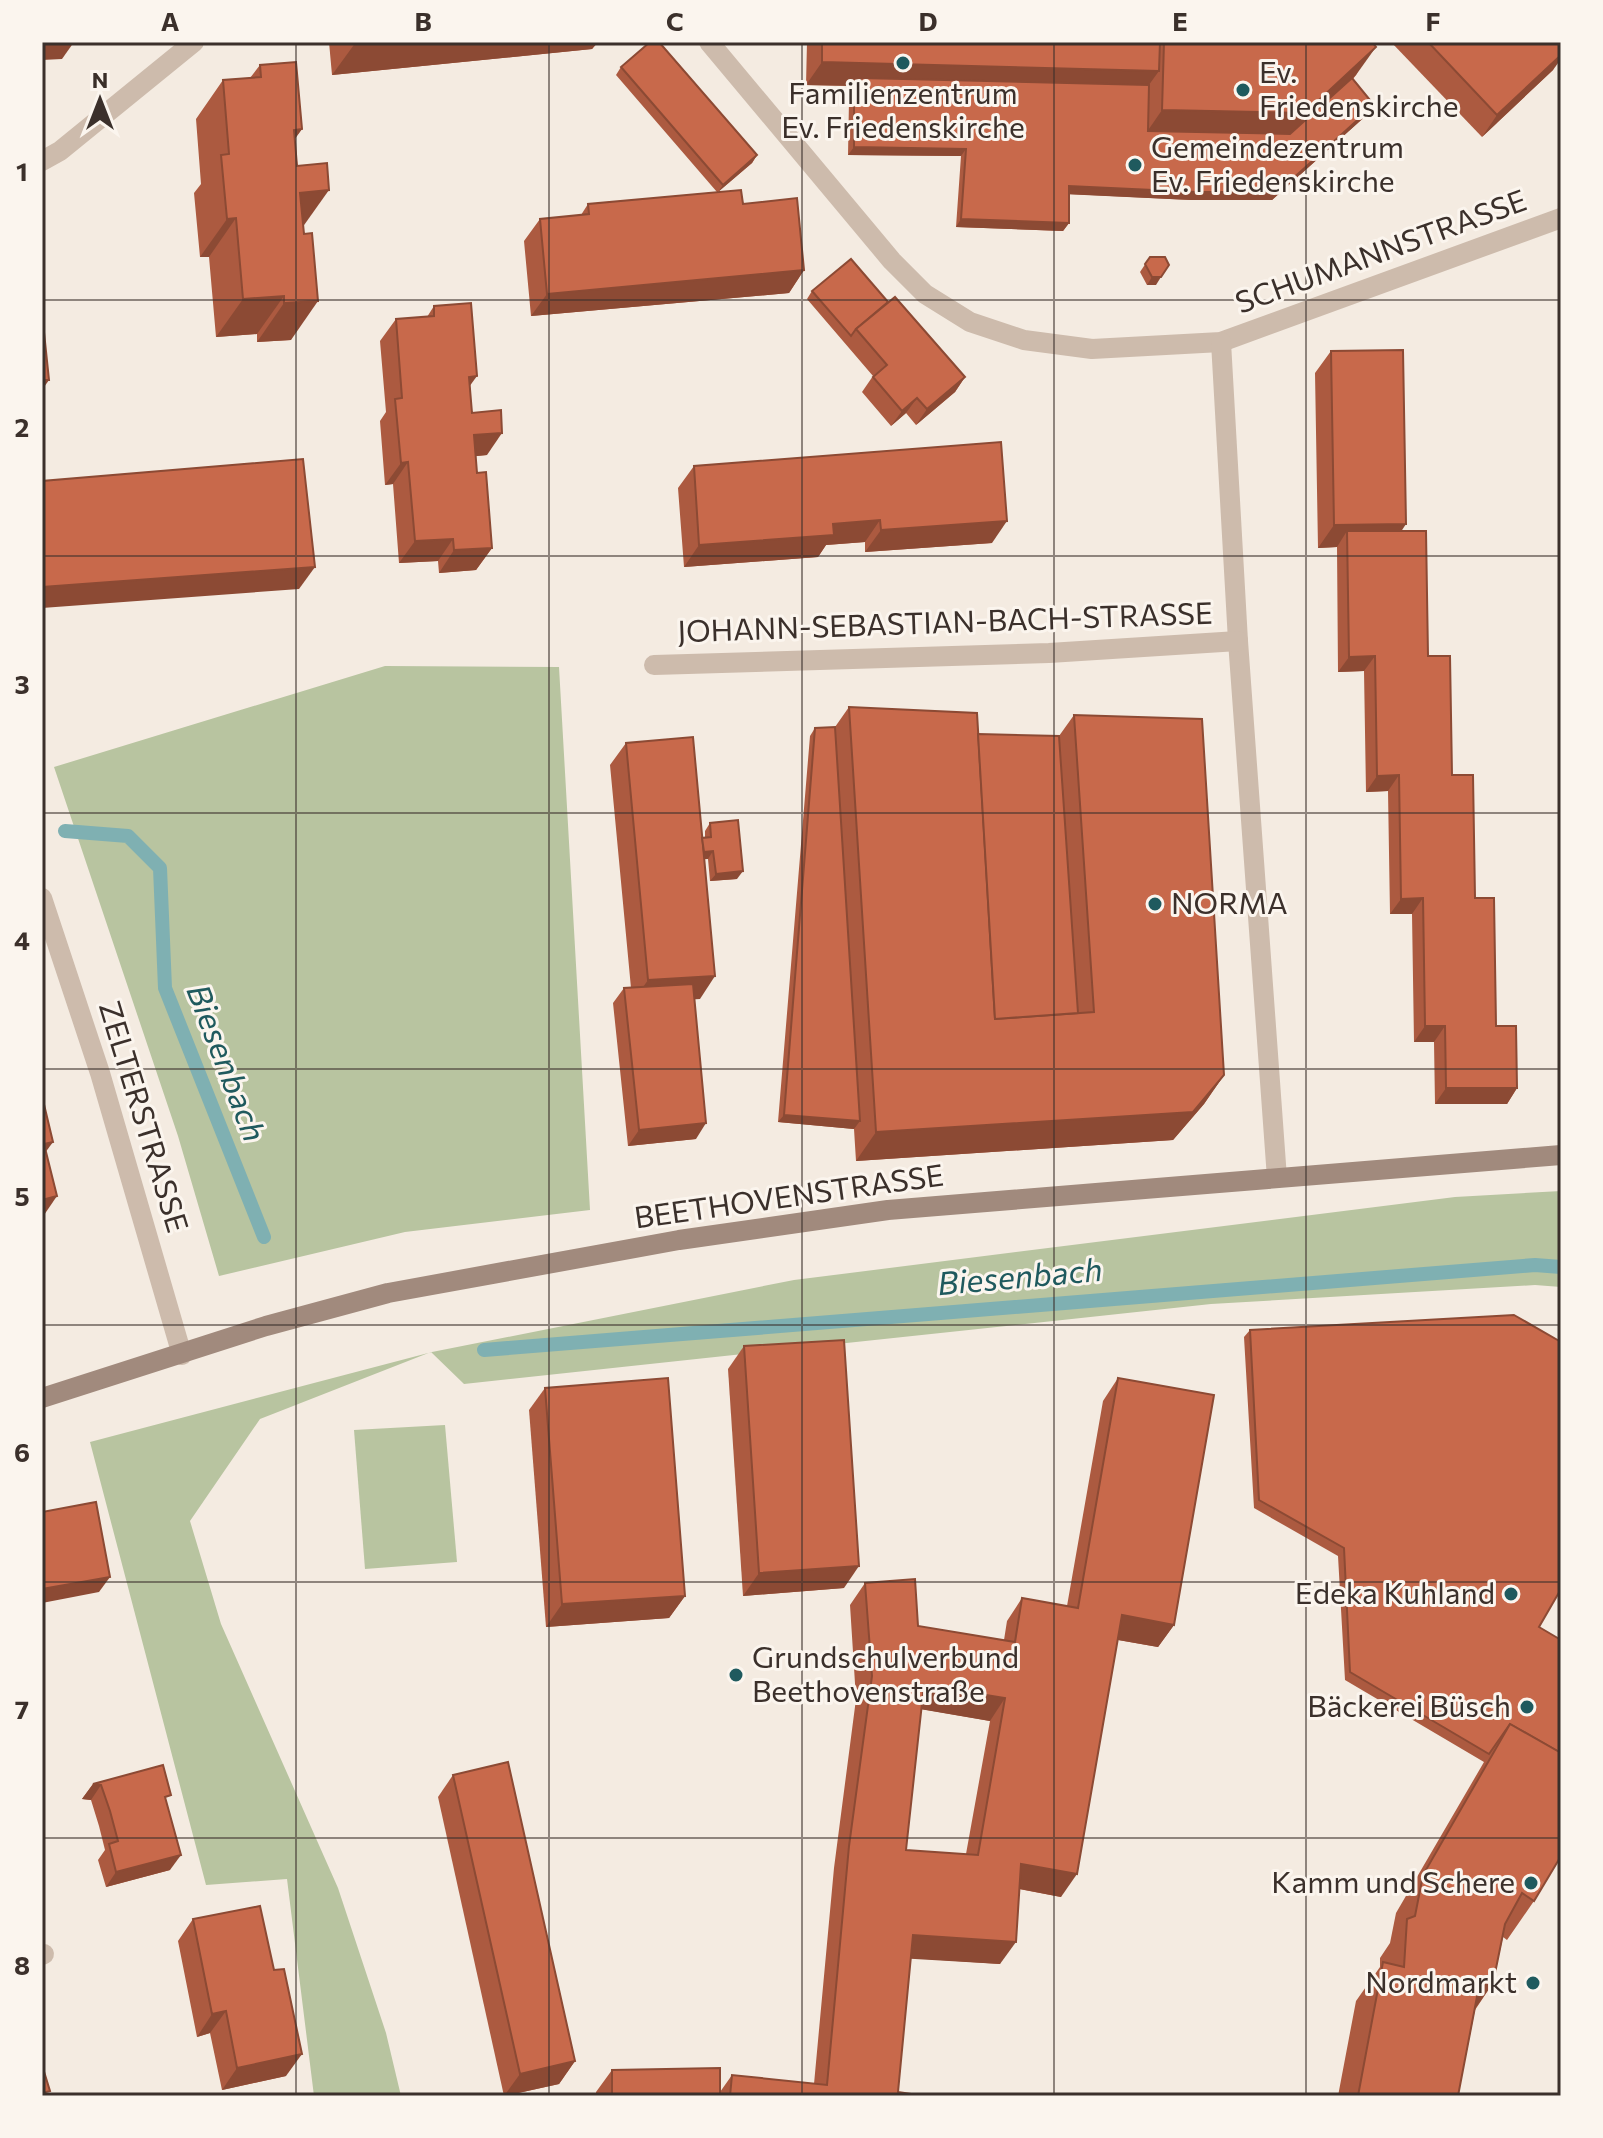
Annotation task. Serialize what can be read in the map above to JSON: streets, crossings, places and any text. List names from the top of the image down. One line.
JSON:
{"streets":{"street":["SCHUMANNSTRASSE","JOHANN-SEBASTIAN-BACH-STRASSE","ZELTERSTRASSE","BEETHOVENSTRASSE"]},"crossings":[["SCHUMANNSTRASSE","JOHANN-SEBASTIAN-BACH-STRASSE"],["JOHANN-SEBASTIAN-BACH-STRASSE","BEETHOVENSTRASSE"],["ZELTERSTRASSE","BEETHOVENSTRASSE"]],"water":["Biesenbach"],"places":["Familienzentrum Ev. Friedenskirche","Ev. Friedenskirche","Gemeindezentrum Ev. Friedenskirche","NORMA","Edeka Kuhland","Grundschulverbund Beethovenstraße","Bäckerei Büsch","Kamm und Schere","Nordmarkt"],"north":"top","grid":{"columns":["A","B","C","D","E","F"],"rows":["1","2","3","4","5","6","7","8"]}}
